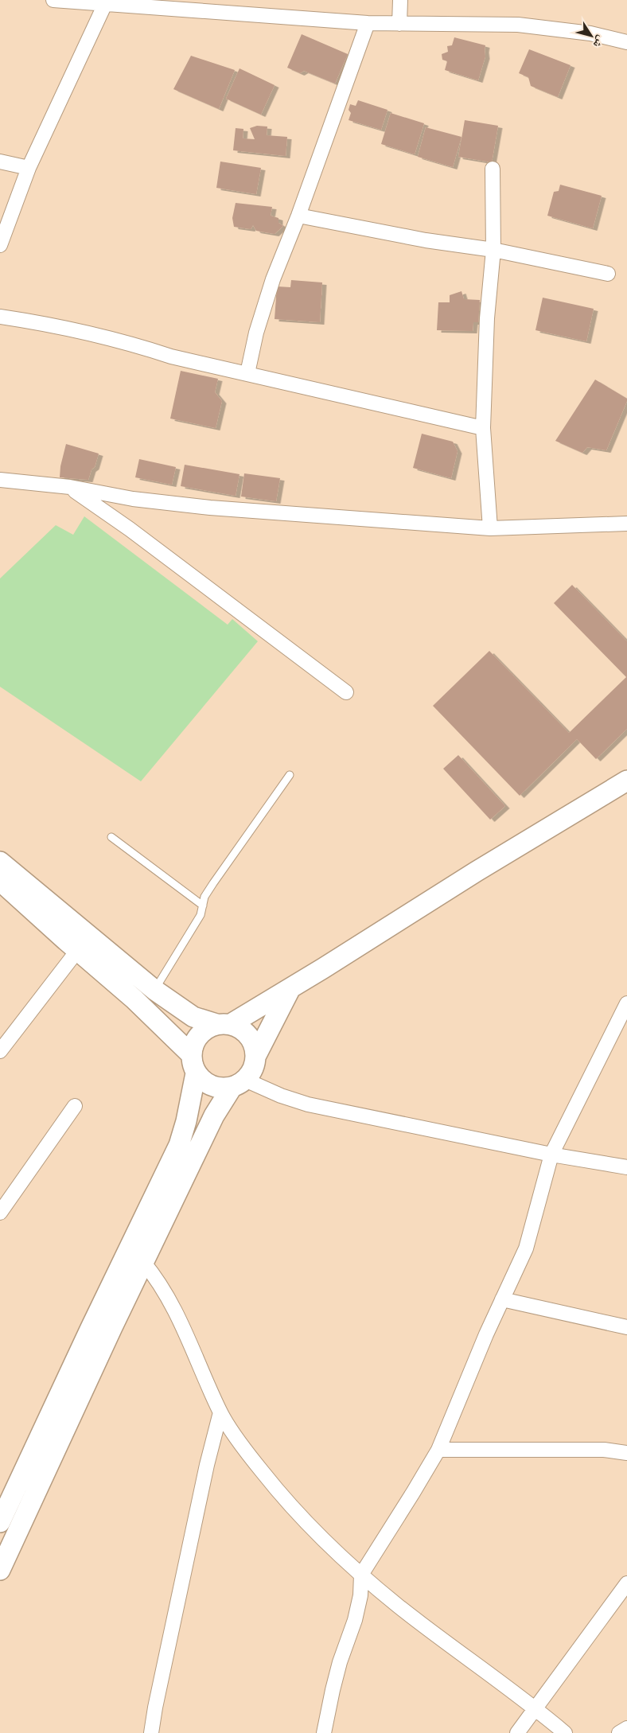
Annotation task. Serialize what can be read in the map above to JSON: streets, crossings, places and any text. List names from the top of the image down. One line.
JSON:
{"north":"bottom right"}
